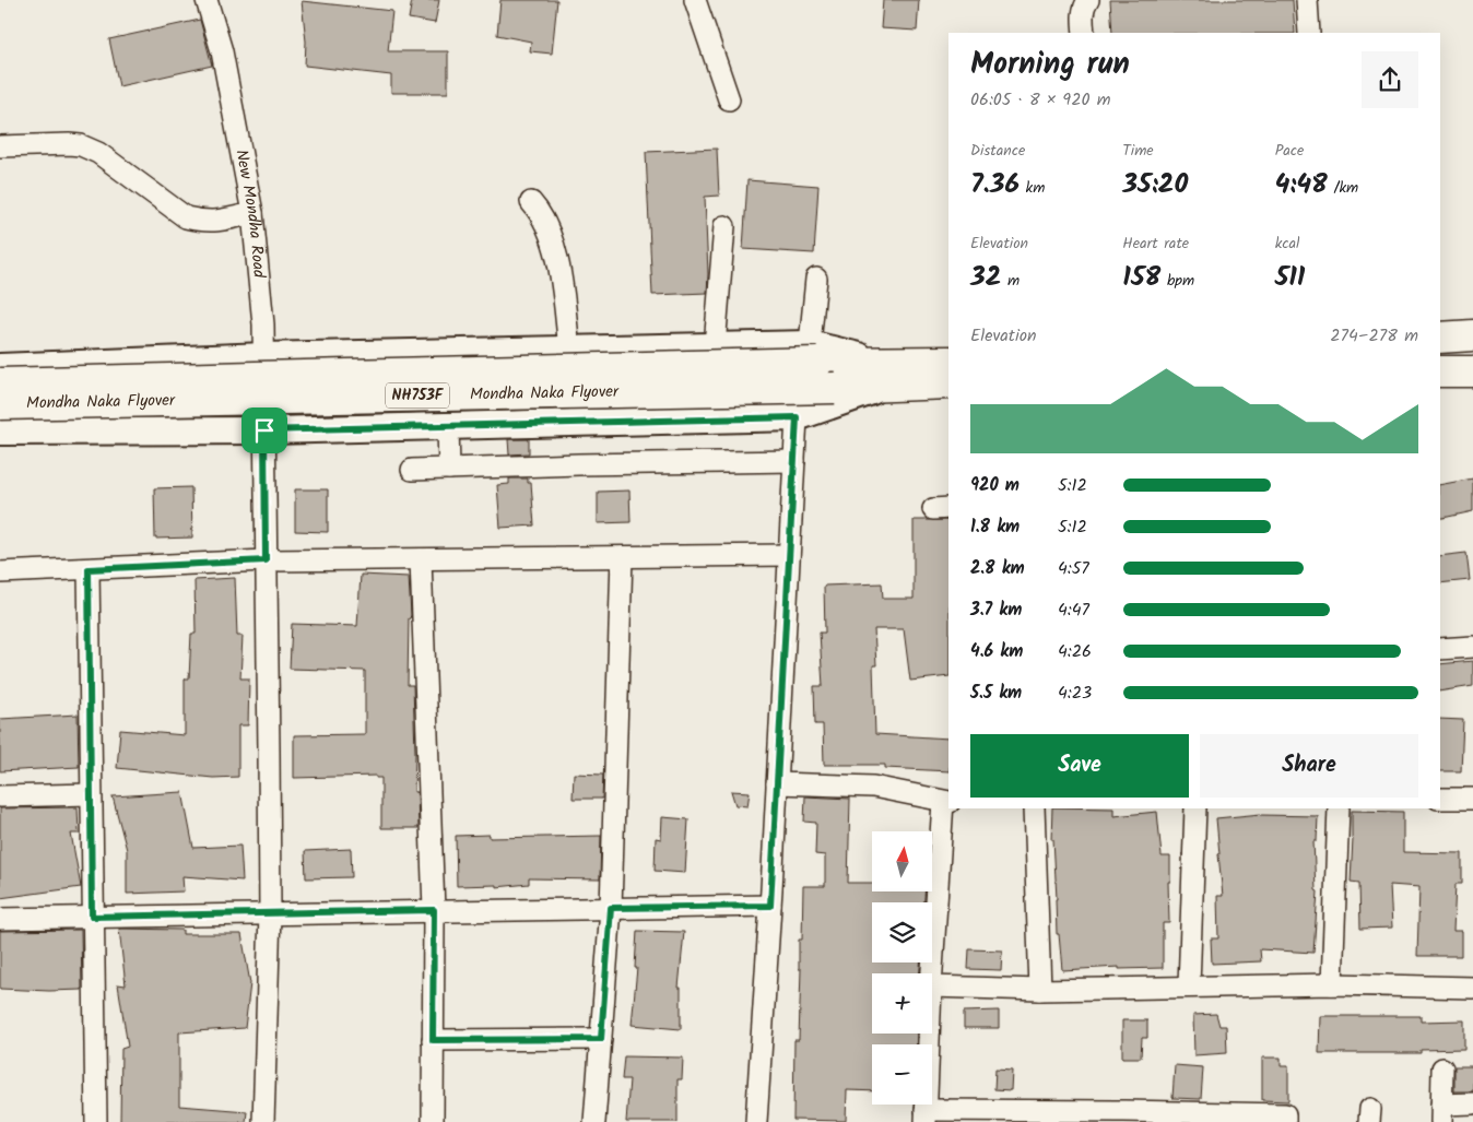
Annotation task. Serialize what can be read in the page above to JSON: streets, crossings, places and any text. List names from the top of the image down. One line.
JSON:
{"streets":{"highway":["Mondha Naka Flyover","NH753F"],"street":["New Mondha Road"]},"crossings":[["Mondha Naka Flyover","NH753F"]],"north":"top","page":{"heading":["Morning run","06:05 · 8 × 920 m"],"stats":[["Distance","7.36 km"],["Time","35:20"],["Pace","4:48 /km"],["Elevation","32 m"],["Heart rate","158 bpm"],["kcal","511"]],"chart":["Elevation","274–278 m"],"list":[{"name":"920 m","note":"5:12"},{"name":"1.8 km","note":"5:12"},{"name":"2.8 km","note":"4:57"},{"name":"3.7 km","note":"4:47"},{"name":"4.6 km","note":"4:26"},{"name":"5.5 km","note":"4:23"}],"buttons":["Save","Share"],"map_buttons":["+","−"]}}
